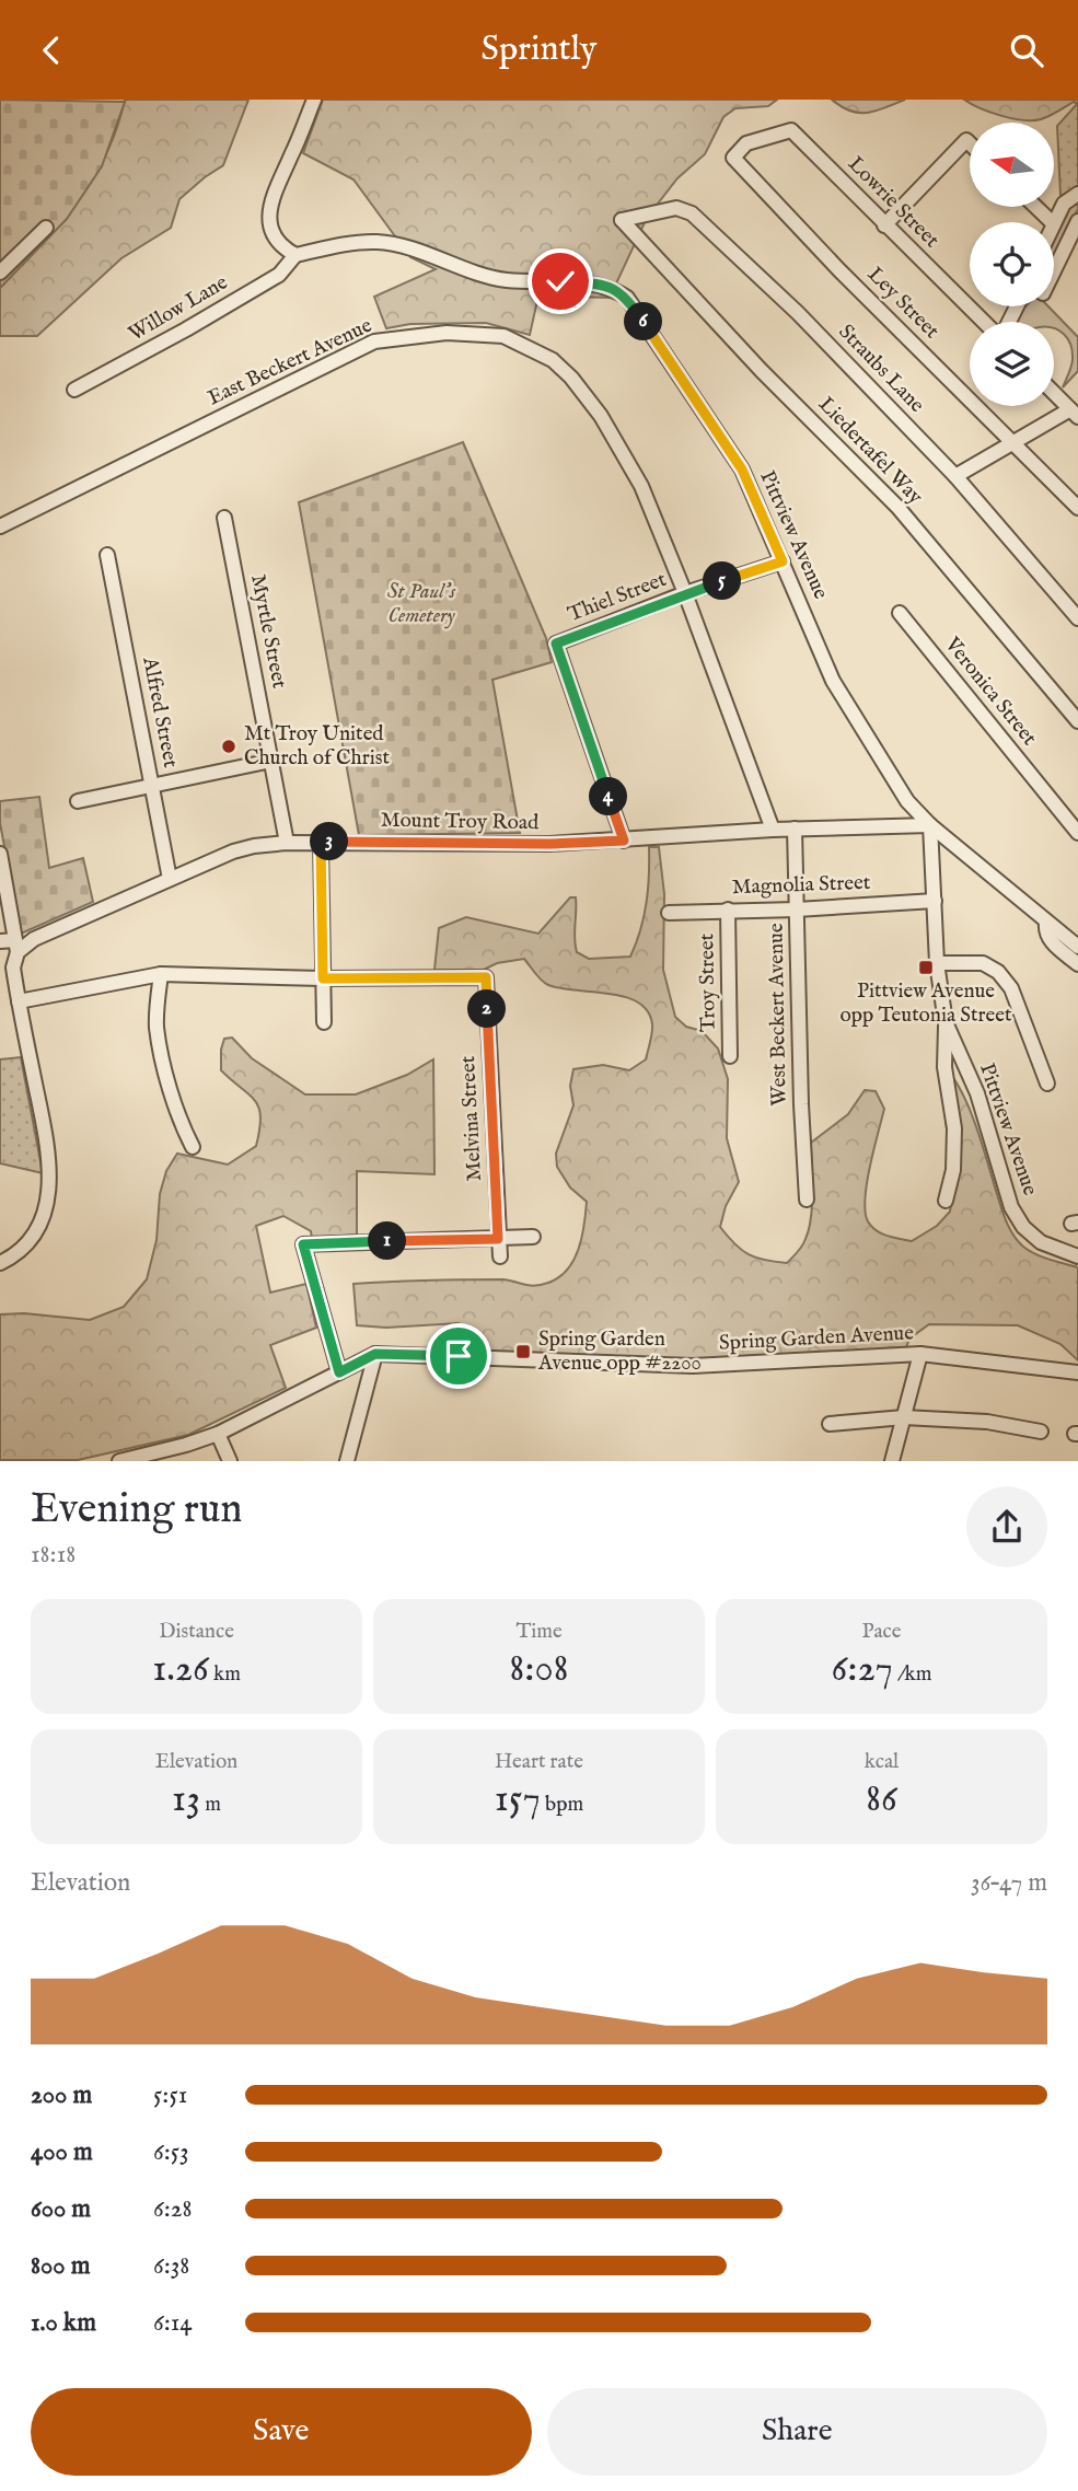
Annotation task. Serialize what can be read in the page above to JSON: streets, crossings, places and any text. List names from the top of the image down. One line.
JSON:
{"streets":{"street":["Lowrie Street","Ley Street","Willow Lane","East Beckert Avenue","Straubs Lane","Liedertafel Way","Pittview Avenue","Thiel Street","Myrtle Street","Veronica Street","Alfred Street","Mount Troy Road","Magnolia Street","Troy Street","West Beckert Avenue","Melvina Street","Spring Garden Avenue"]},"crossings":[["Lowrie Street","Ley Street"],["Willow Lane","Pittview Avenue"],["East Beckert Avenue","Thiel Street"],["East Beckert Avenue","Mount Troy Road"],["Straubs Lane","Liedertafel Way"],["Pittview Avenue","Thiel Street"],["Pittview Avenue","Mount Troy Road"],["Pittview Avenue","Magnolia Street"],["Thiel Street","Mount Troy Road"],["Myrtle Street","Mount Troy Road"],["Alfred Street","Mount Troy Road"],["Mount Troy Road","West Beckert Avenue"],["Magnolia Street","Troy Street"],["Magnolia Street","West Beckert Avenue"]],"parks":["St Paul's Cemetery"],"places":{"other":["Mt Troy United Church of Christ"],"transit":["Pittview Avenue opp Teutonia Street","Spring Garden Avenue opp #2200"]},"north":"left","page":{"header":"Sprintly","pins":["6","5","4","3","2","1"],"heading":["Evening run","18:18"],"stats":[["Distance","1.26 km"],["Time","8:08"],["Pace","6:27 /km"],["Elevation","13 m"],["Heart rate","157 bpm"],["kcal","86"]],"chart":["Elevation","36–47 m"],"list":[{"name":"200 m","note":"5:51"},{"name":"400 m","note":"6:53"},{"name":"600 m","note":"6:28"},{"name":"800 m","note":"6:38"},{"name":"1.0 km","note":"6:14"}],"buttons":["Save","Share"]}}
